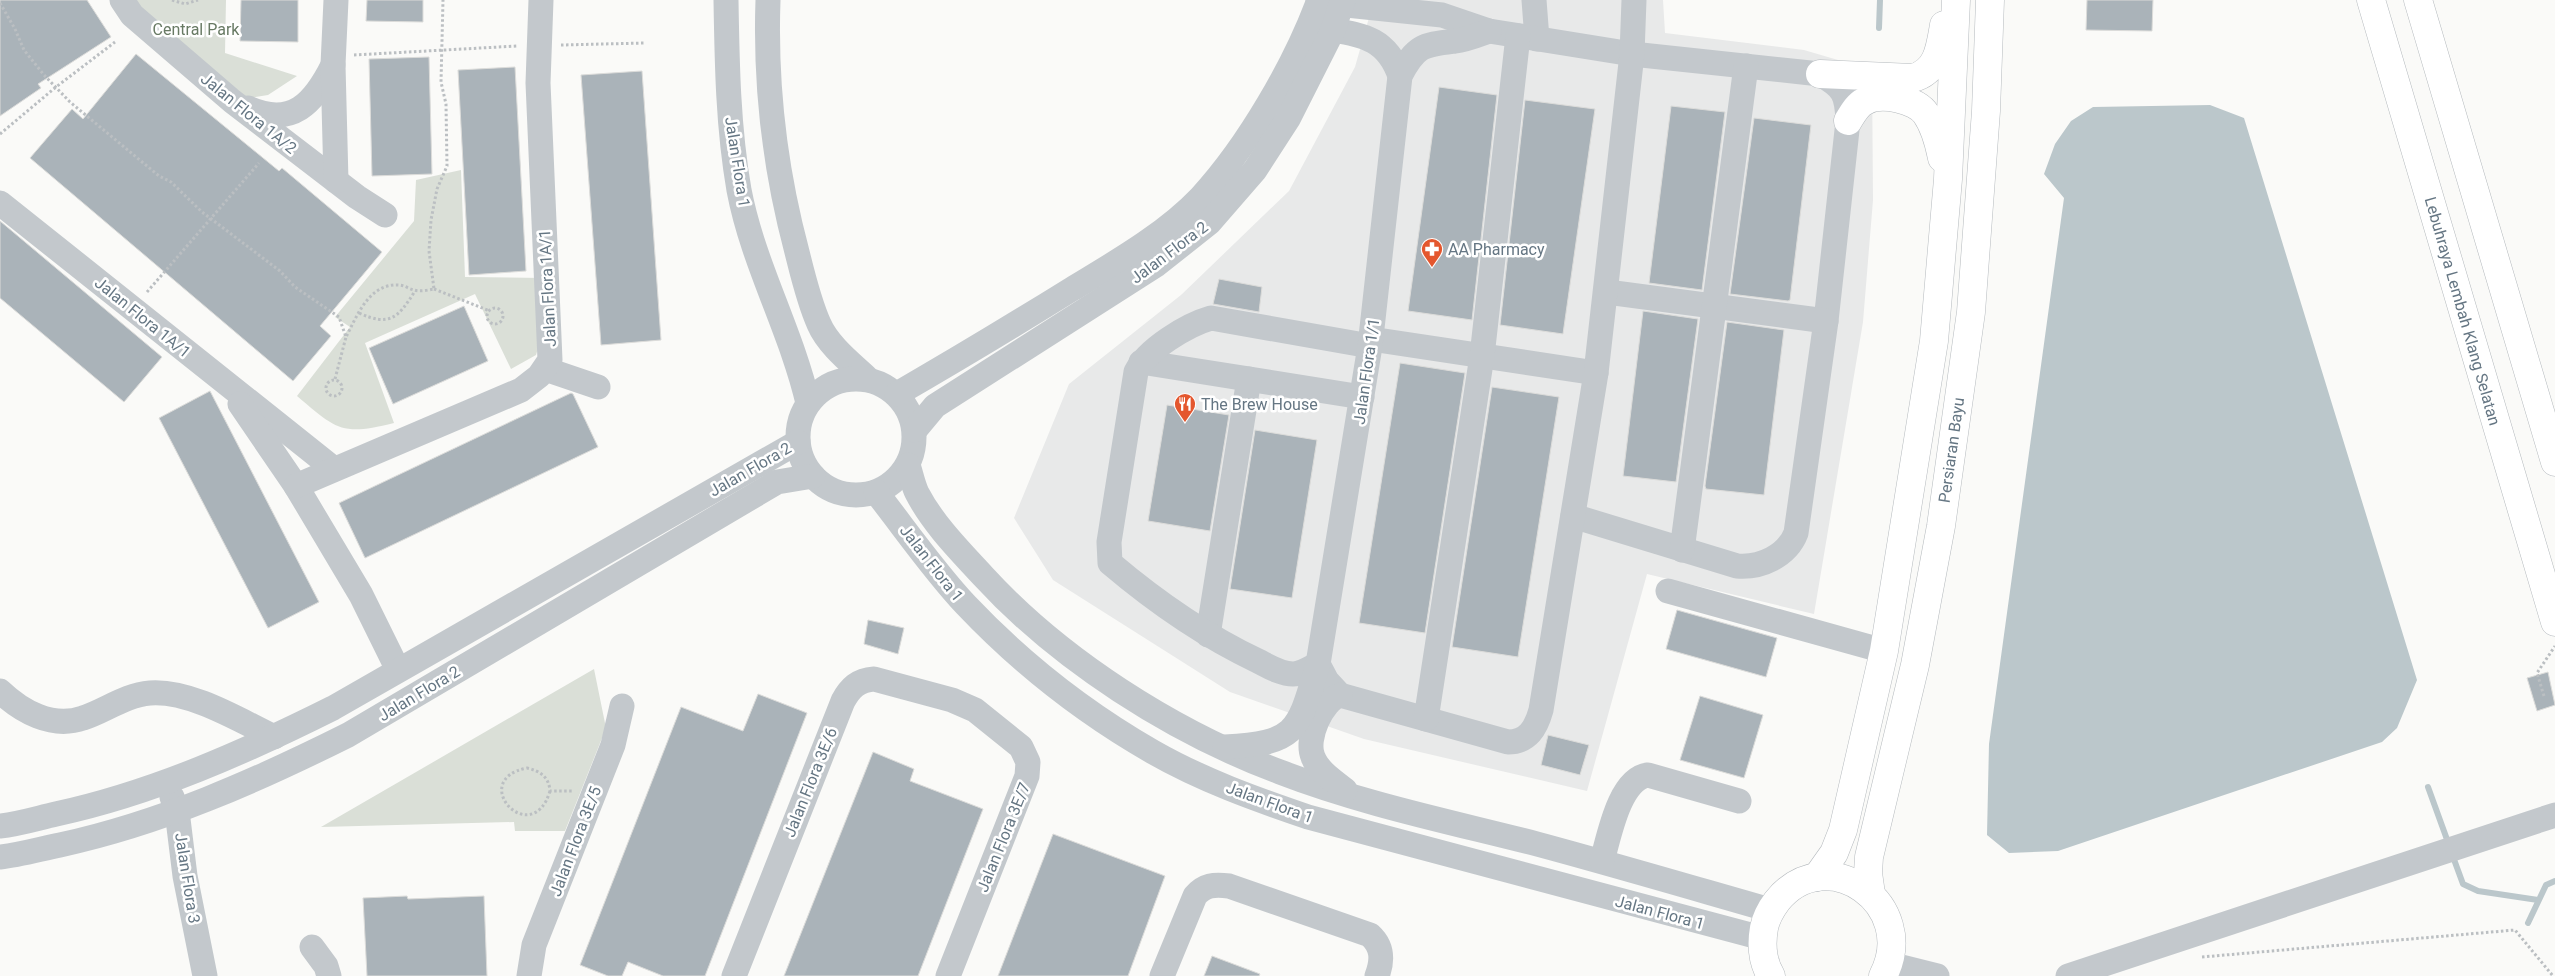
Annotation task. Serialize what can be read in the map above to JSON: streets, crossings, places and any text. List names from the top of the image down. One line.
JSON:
{"streets":{"main road":["Lebuhraya Lembah Klang Selatan","Persiaran Bayu"],"street":["Jalan Flora 1A/2","Jalan Flora 1","Jalan Flora 2","Jalan Flora 1A/1","Jalan Flora 1/1","Jalan Flora 3E/6","Jalan Flora 3E/7","Jalan Flora 3E/5","Jalan Flora 3"]},"crossings":[["Jalan Flora 1","Jalan Flora 2"],["Jalan Flora 1","Jalan Flora 1/1"],["Jalan Flora 1","Persiaran Bayu"],["Jalan Flora 2","Jalan Flora 3"],["Jalan Flora 3E/6","Jalan Flora 3E/7"]],"parks":["Central Park"],"places":{"pharmacy":["AA Pharmacy"],"restaurant":["The Brew House"]}}
